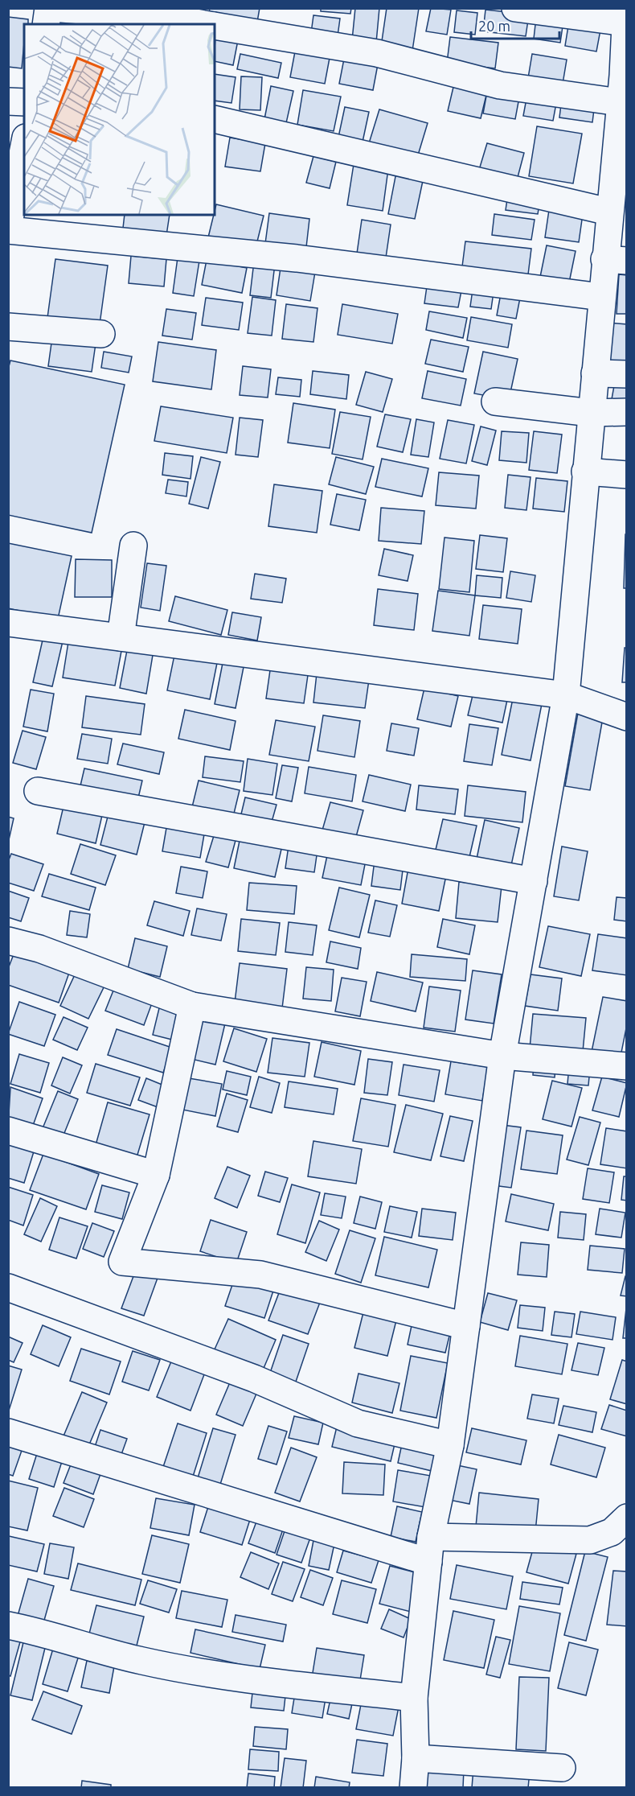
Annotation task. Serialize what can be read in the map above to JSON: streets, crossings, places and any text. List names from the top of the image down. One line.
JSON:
{"scale_bar":"20 m"}
